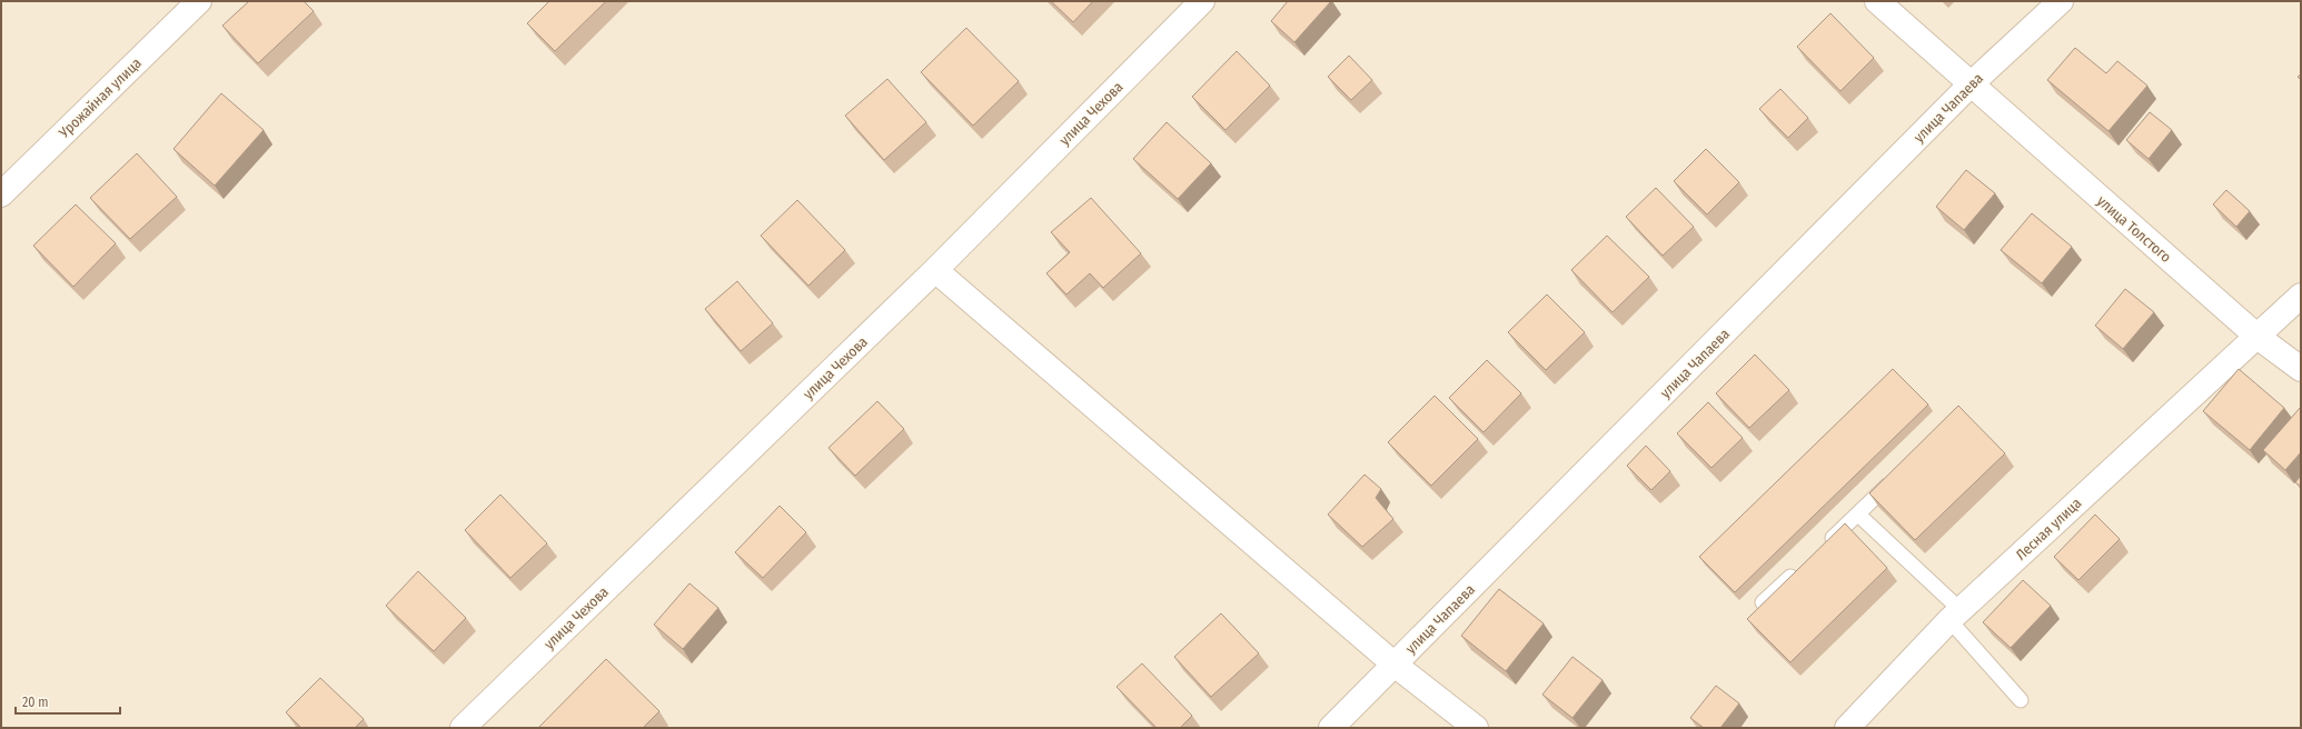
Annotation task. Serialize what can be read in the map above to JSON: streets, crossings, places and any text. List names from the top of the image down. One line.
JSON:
{"streets":{"street":["Урожайная улица","улица Чапаева","улица Чехова","улица Толстого","Лесная улица"]},"crossings":[["улица Чапаева","улица Толстого"],["улица Толстого","Лесная улица"]],"scale_bar":"20 m"}
